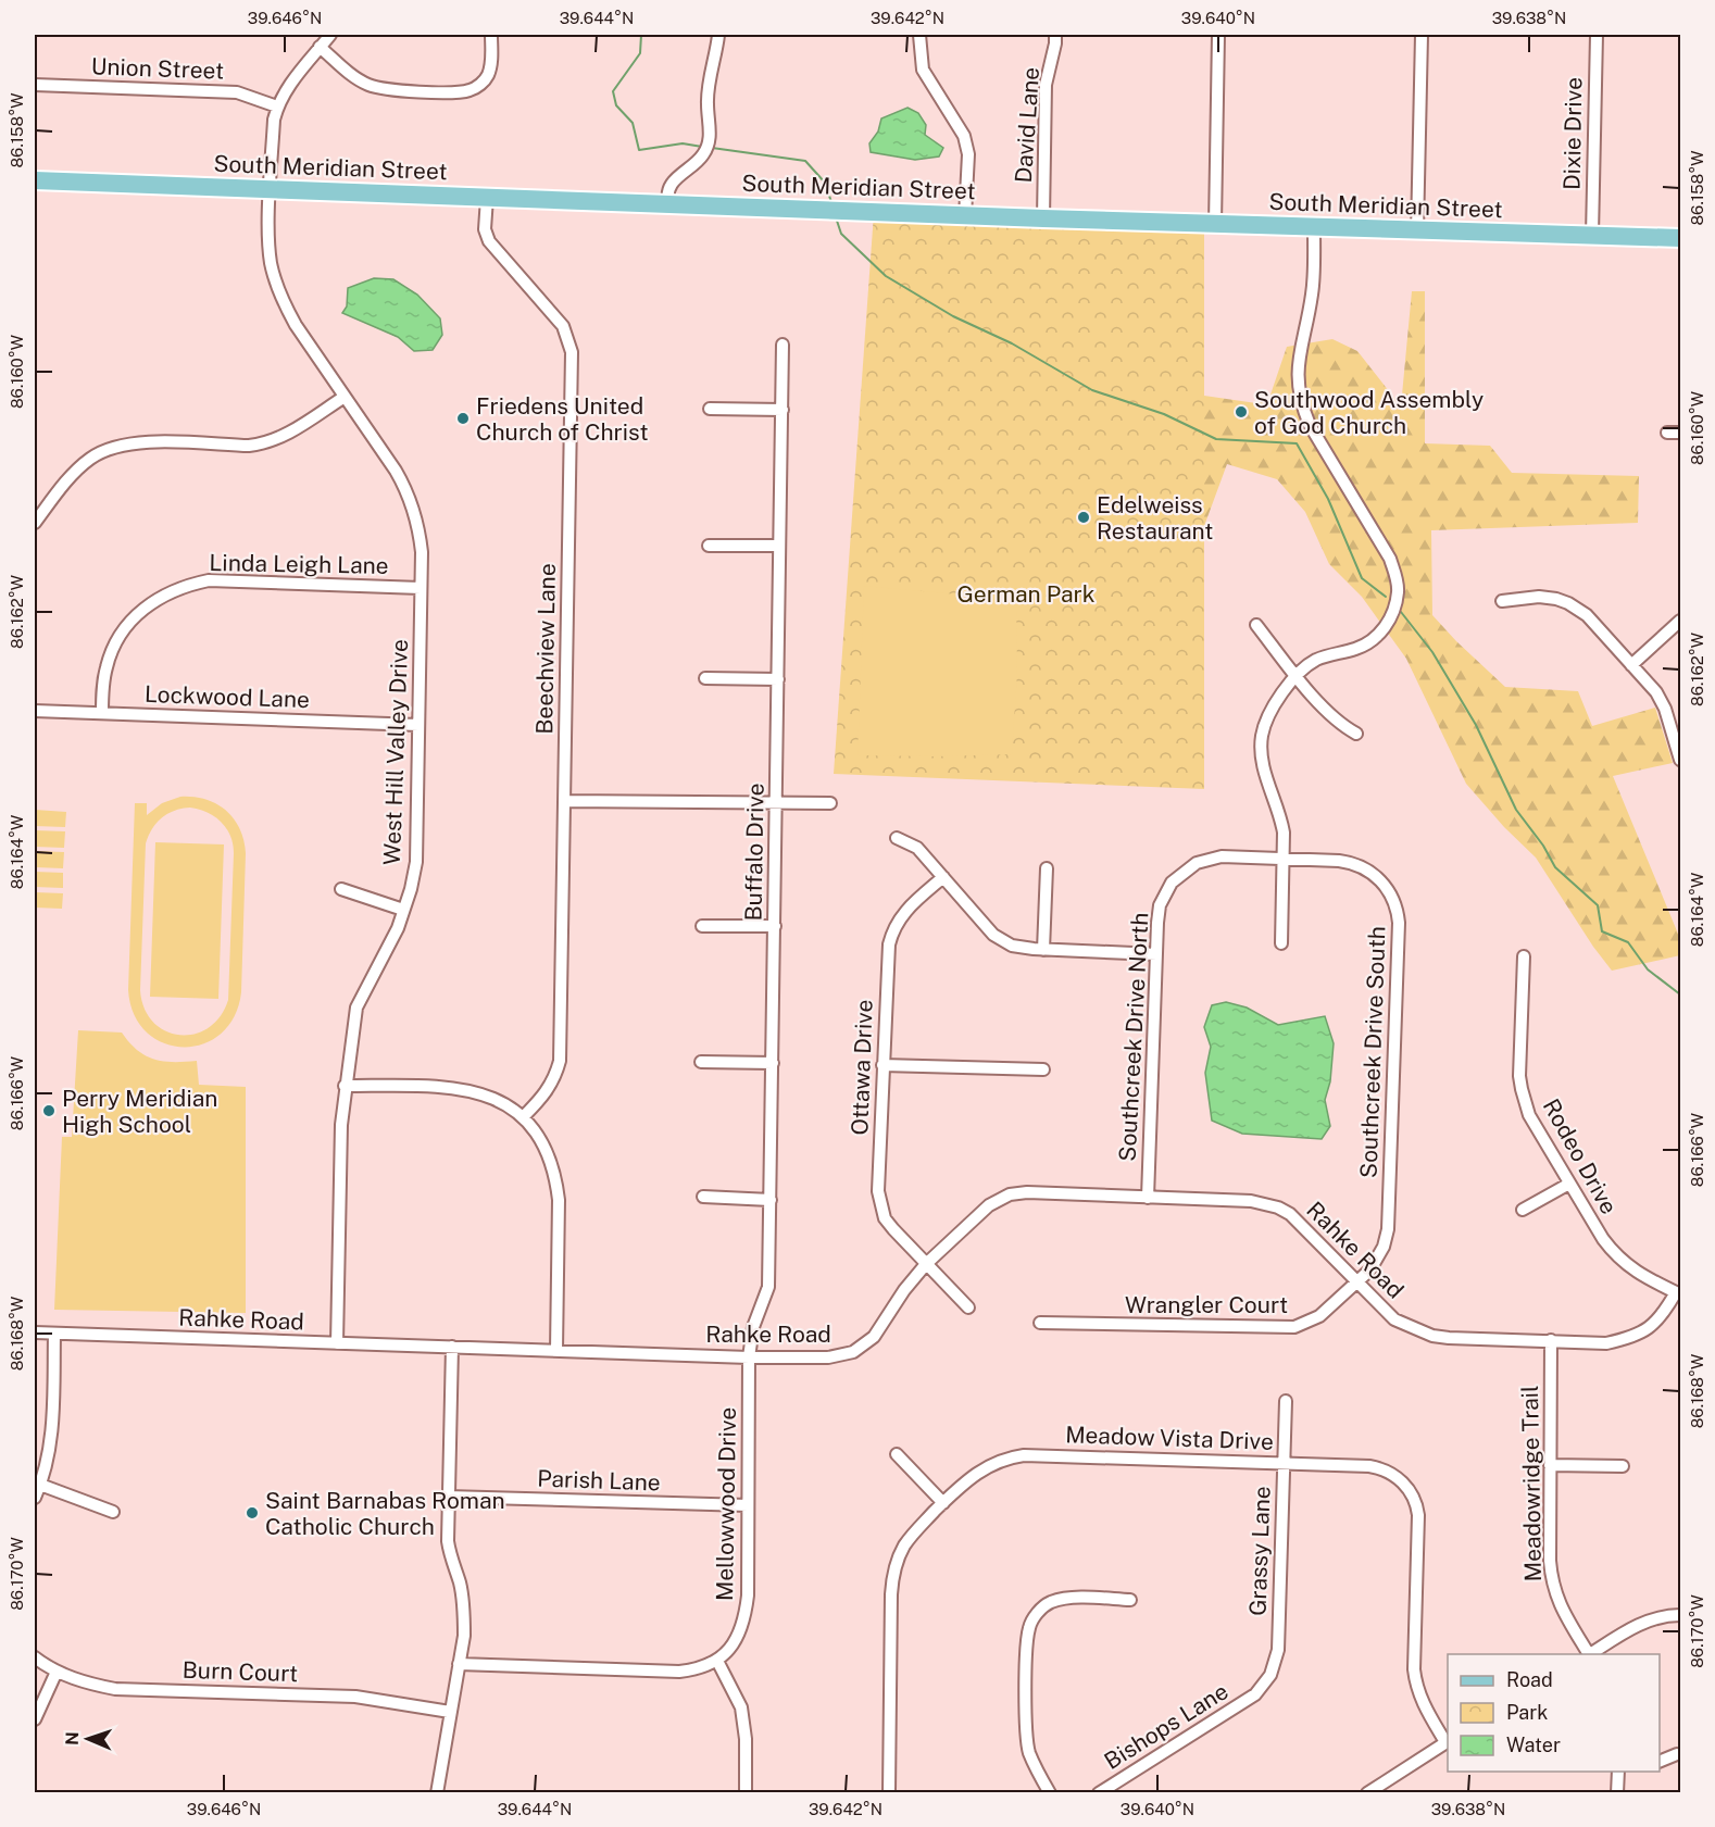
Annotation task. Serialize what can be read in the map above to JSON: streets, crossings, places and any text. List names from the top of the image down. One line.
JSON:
{"streets":{"main road":["South Meridian Street"],"street":["Union Street","David Lane","Dixie Drive","Linda Leigh Lane","Beechview Lane","Lockwood Lane","West Hill Valley Drive","Buffalo Drive","Southcreek Drive North","Southcreek Drive South","Ottawa Drive","Rodeo Drive","Rahke Road","Wrangler Court","Meadow Vista Drive","Parish Lane","Meadowridge Trail","Mellowwood Drive","Grassy Lane","Burn Court","Bishops Lane"]},"crossings":[["Union Street","West Hill Valley Drive"],["David Lane","South Meridian Street"],["Dixie Drive","South Meridian Street"],["South Meridian Street","Beechview Lane"],["South Meridian Street","West Hill Valley Drive"],["Linda Leigh Lane","Lockwood Lane"],["Linda Leigh Lane","West Hill Valley Drive"],["Lockwood Lane","West Hill Valley Drive"],["West Hill Valley Drive","Rahke Road"],["Buffalo Drive","Rahke Road"],["Buffalo Drive","Mellowwood Drive"],["Southcreek Drive North","Southcreek Drive South"],["Southcreek Drive North","Rahke Road"],["Southcreek Drive South","Rahke Road"],["Southcreek Drive South","Wrangler Court"],["Ottawa Drive","Rahke Road"],["Rodeo Drive","Rahke Road"],["Rahke Road","Wrangler Court"],["Rahke Road","Meadowridge Trail"],["Rahke Road","Mellowwood Drive"],["Meadow Vista Drive","Grassy Lane"],["Parish Lane","Mellowwood Drive"],["Grassy Lane","Bishops Lane"]],"parks":["German Park"],"places":["Southwood Assembly of God Church","Friedens United Church of Christ","Edelweiss Restaurant","Perry Meridian High School","Saint Barnabas Roman Catholic Church"],"legend":["Road","Park","Water"],"north":"left","coordinates":["39.646°N","39.644°N","39.642°N","39.640°N","39.638°N","86.158°W","86.160°W","86.162°W","86.164°W","86.166°W","86.168°W","86.170°W"]}
